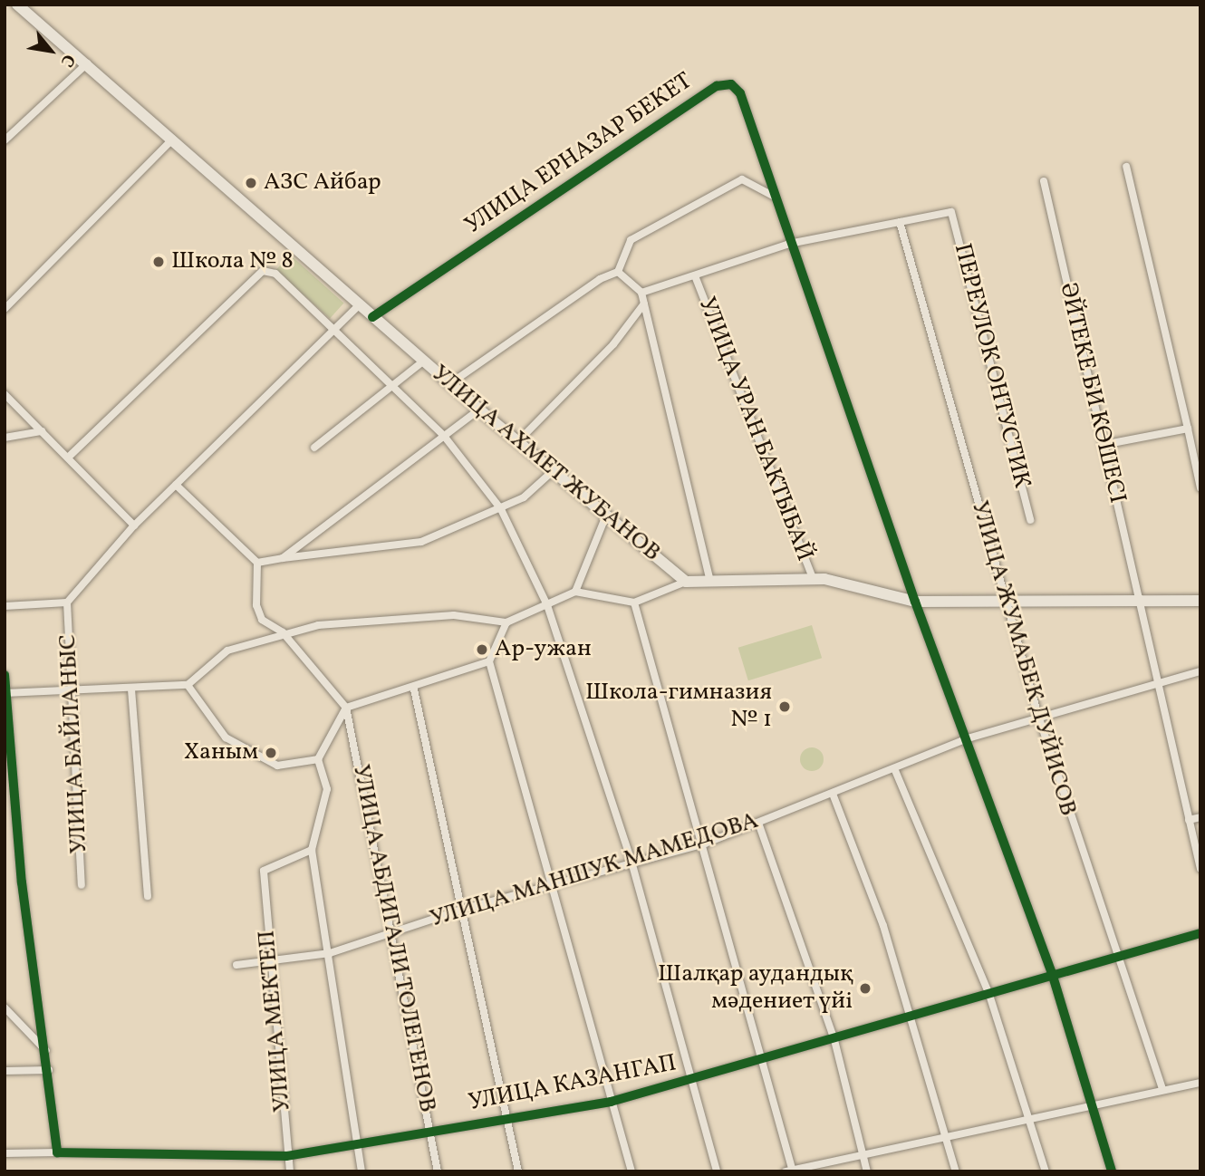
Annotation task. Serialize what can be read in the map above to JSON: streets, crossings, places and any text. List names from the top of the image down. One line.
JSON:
{"streets":{"main road":["УЛИЦА АХМЕТ ЖУБАНОВ"],"street":["УЛИЦА ЕРНАЗАР БЕКЕТ","ПЕРЕУЛОК ОНТУСТИК","ӘЙТЕКЕ БИ КӨШЕСІ","УЛИЦА УРАН БАКТЫБАЙ","УЛИЦА ЖУМАБЕК ДУЙИСОВ","УЛИЦА БАЙЛАНЫС","УЛИЦА МАНШУК МАМЕДОВА","УЛИЦА АБДИГАЛИ ТОЛЕГЕНОВ","УЛИЦА МЕКТЕП","УЛИЦА КАЗАНГАП"]},"crossings":[["УЛИЦА ЕРНАЗАР БЕКЕТ","УЛИЦА АХМЕТ ЖУБАНОВ"],["УЛИЦА ЕРНАЗАР БЕКЕТ","УЛИЦА МАНШУК МАМЕДОВА"],["УЛИЦА ЕРНАЗАР БЕКЕТ","УЛИЦА КАЗАНГАП"],["ПЕРЕУЛОК ОНТУСТИК","УЛИЦА ЖУМАБЕК ДУЙИСОВ"],["ӘЙТЕКЕ БИ КӨШЕСІ","УЛИЦА МАНШУК МАМЕДОВА"],["УЛИЦА ЖУМАБЕК ДУЙИСОВ","УЛИЦА МАНШУК МАМЕДОВА"],["УЛИЦА ЖУМАБЕК ДУЙИСОВ","УЛИЦА КАЗАНГАП"],["УЛИЦА МАНШУК МАМЕДОВА","УЛИЦА АБДИГАЛИ ТОЛЕГЕНОВ"],["УЛИЦА МАНШУК МАМЕДОВА","УЛИЦА МЕКТЕП"],["УЛИЦА АБДИГАЛИ ТОЛЕГЕНОВ","УЛИЦА КАЗАНГАП"],["УЛИЦА МЕКТЕП","УЛИЦА КАЗАНГАП"]],"places":["АЗС Айбар","Школа № 8","Ар-ужан","Школа-гимназия № 1","Ханым","Шалқар аудандық мәдениет үйі"],"north":"bottom right"}
